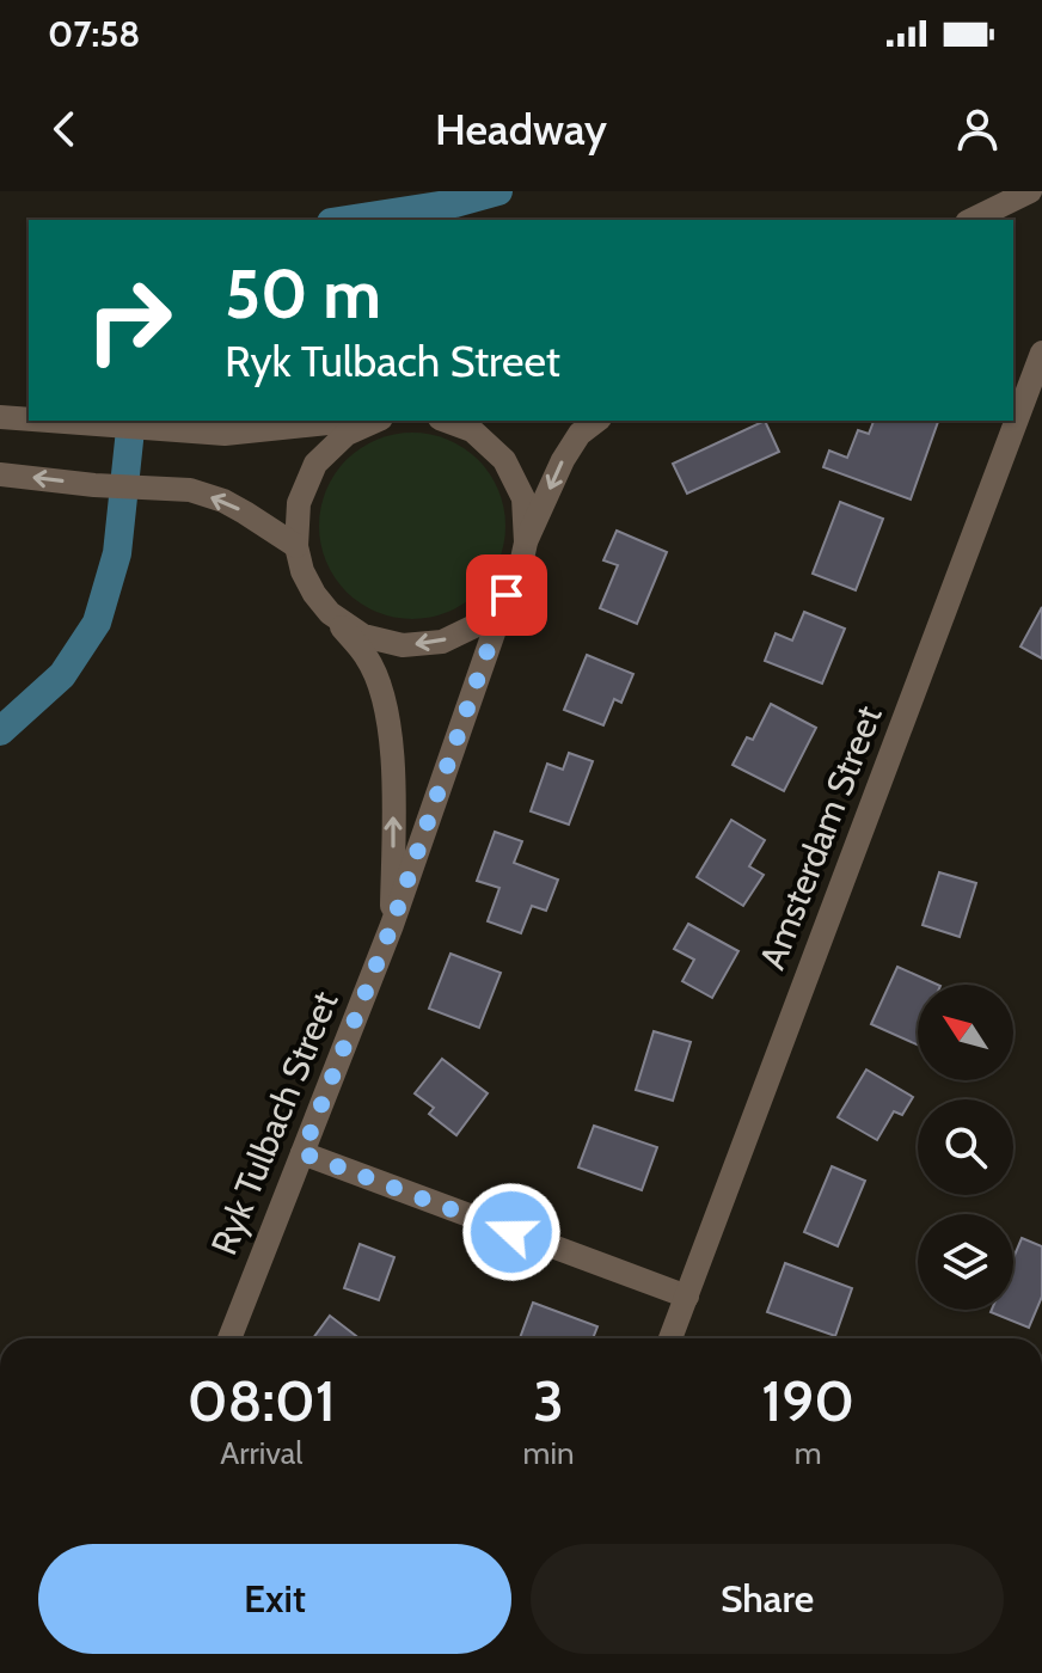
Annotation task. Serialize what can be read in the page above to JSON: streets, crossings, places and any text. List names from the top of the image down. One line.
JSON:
{"streets":{"street":["Amsterdam Street","Ryk Tulbach Street"]},"north":"top left","page":{"status":"07:58","header":"Headway","turn":["50 m","Ryk Tulbach Street"],"eta":["08:01","Arrival","3","min","190","m"],"buttons":["Exit","Share"]}}
